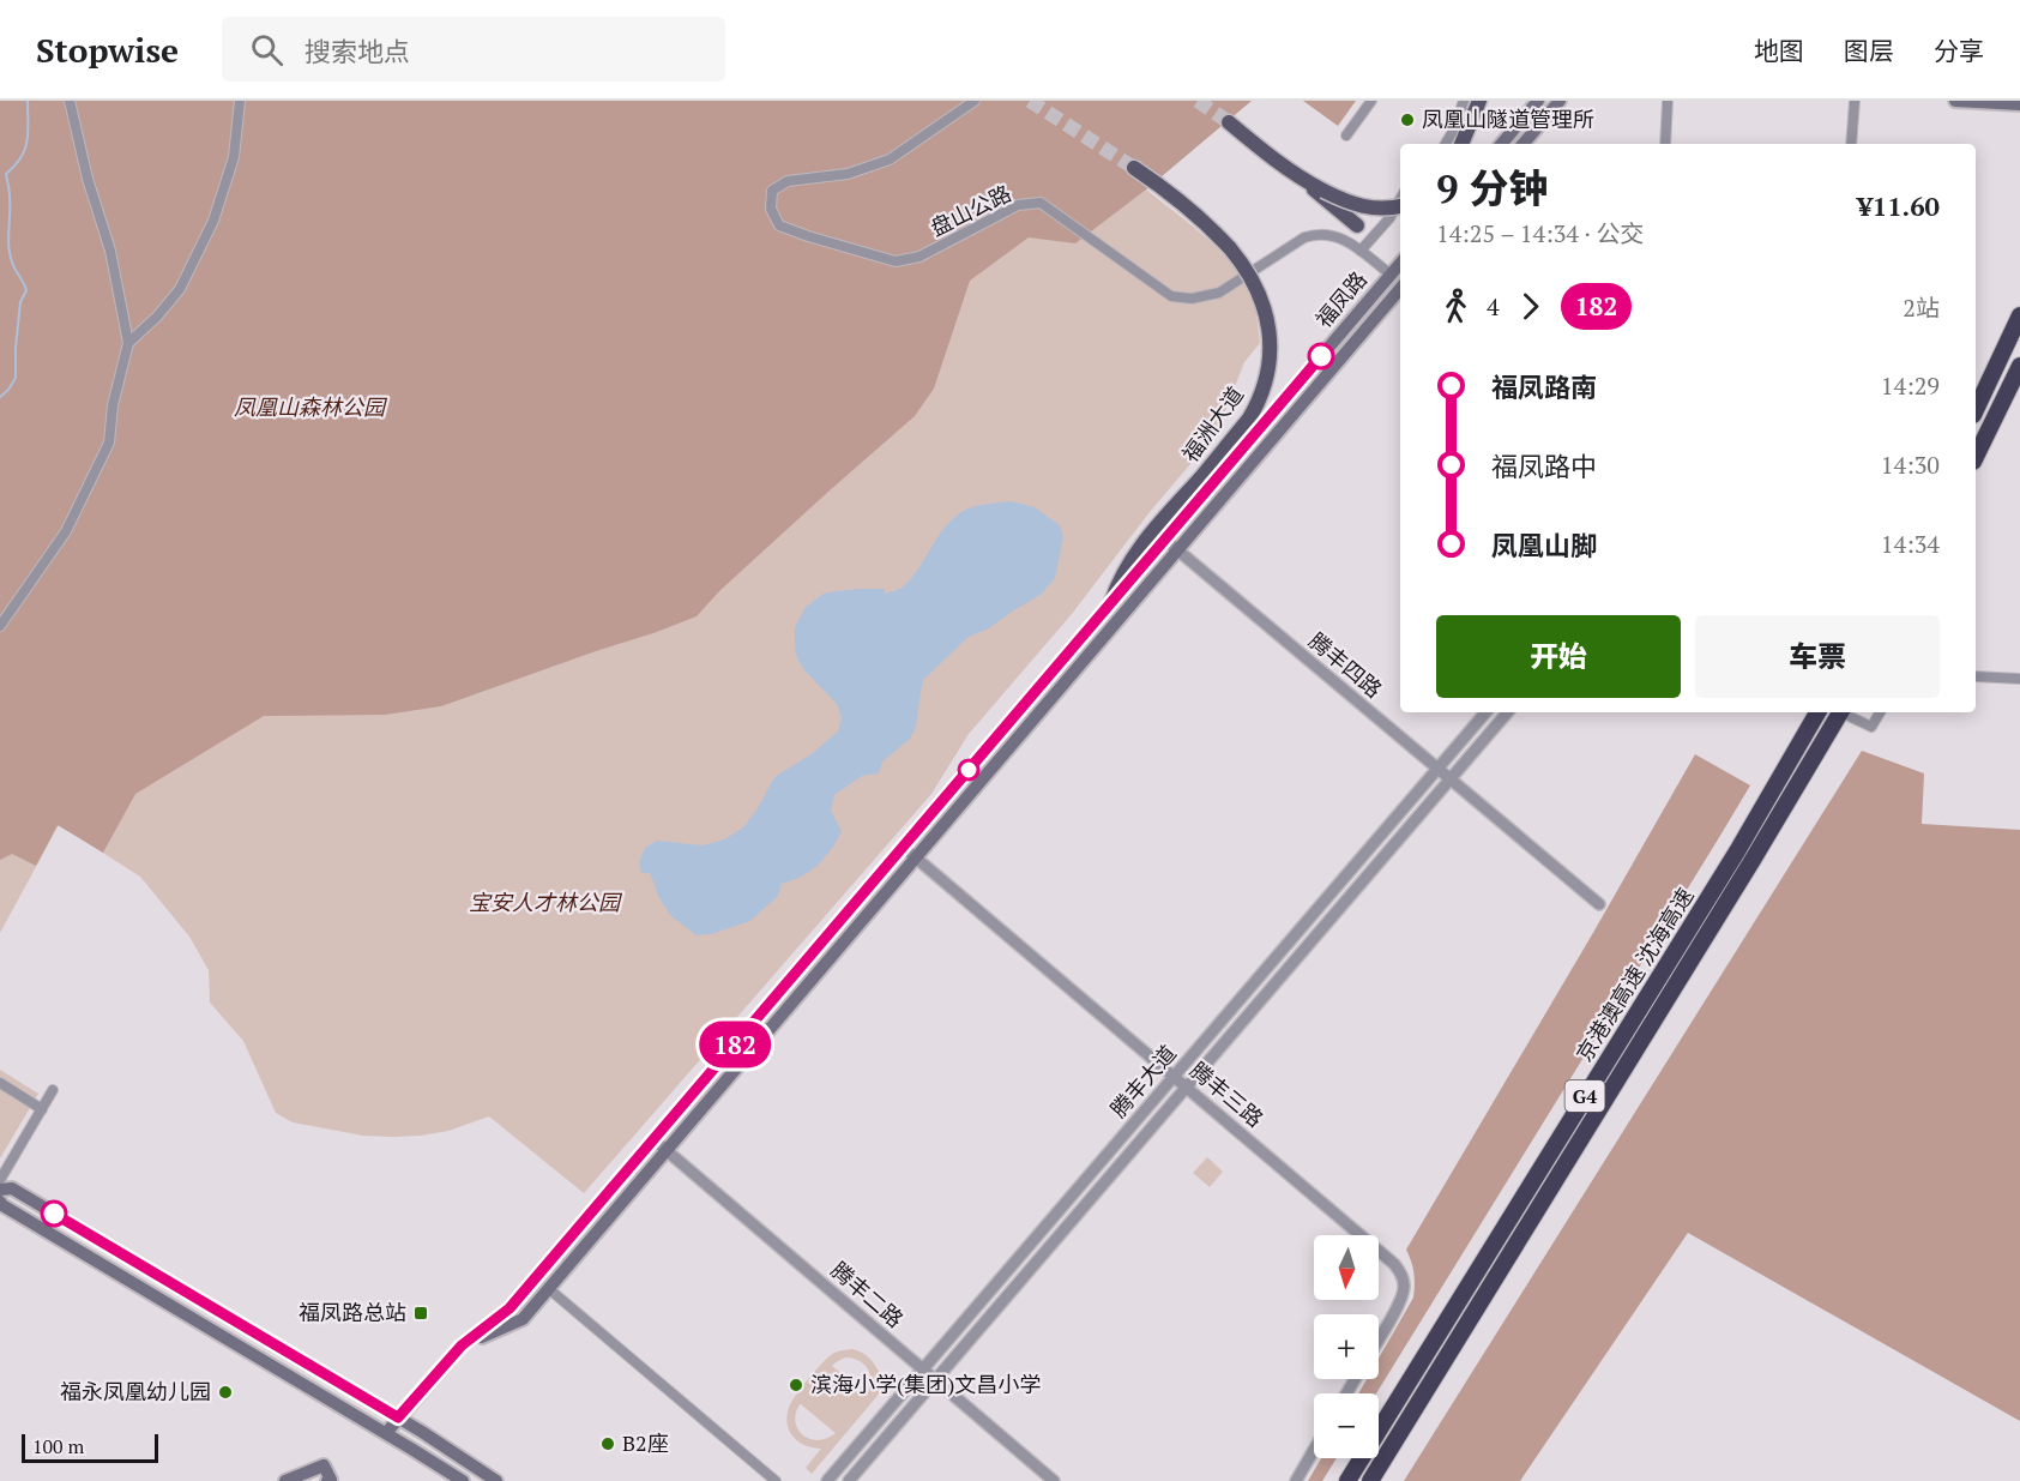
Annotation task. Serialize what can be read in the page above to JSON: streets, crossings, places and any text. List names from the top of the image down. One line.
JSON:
{"streets":{"highway":["京港澳高速 沈海高速","G4"],"main road":["福凤路","福洲大道"],"street":["盘山公路","腾丰四路","腾丰大道","腾丰三路","腾丰二路"]},"crossings":[["盘山公路","福凤路"],["福凤路","福洲大道"],["福凤路","腾丰四路"],["福凤路","腾丰三路"],["福凤路","腾丰二路"],["腾丰四路","腾丰大道"],["腾丰大道","腾丰三路"],["腾丰大道","腾丰二路"]],"parks":["凤凰山森林公园","宝安人才林公园"],"places":{"other":["凤凰山隧道管理所","滨海小学(集团)文昌小学","福永凤凰幼儿园","B2座"],"transit":["福凤路总站"]},"lines":["bus line 182"],"scale_bar":"100 m","north":"bottom","page":{"header":"Stopwise","search":"搜索地点","nav":["地图","图层","分享"],"on_map":"182","heading":["9 分钟","14:25 – 14:34 · 公交","¥11.60"],"legs":["4","182","2站"],"list":[{"name":"福凤路南","value":"14:29"},{"name":"福凤路中","value":"14:30"},{"name":"凤凰山脚","value":"14:34"}],"buttons":["开始","车票"],"map_buttons":["+","−"],"scale":"100 m"}}
